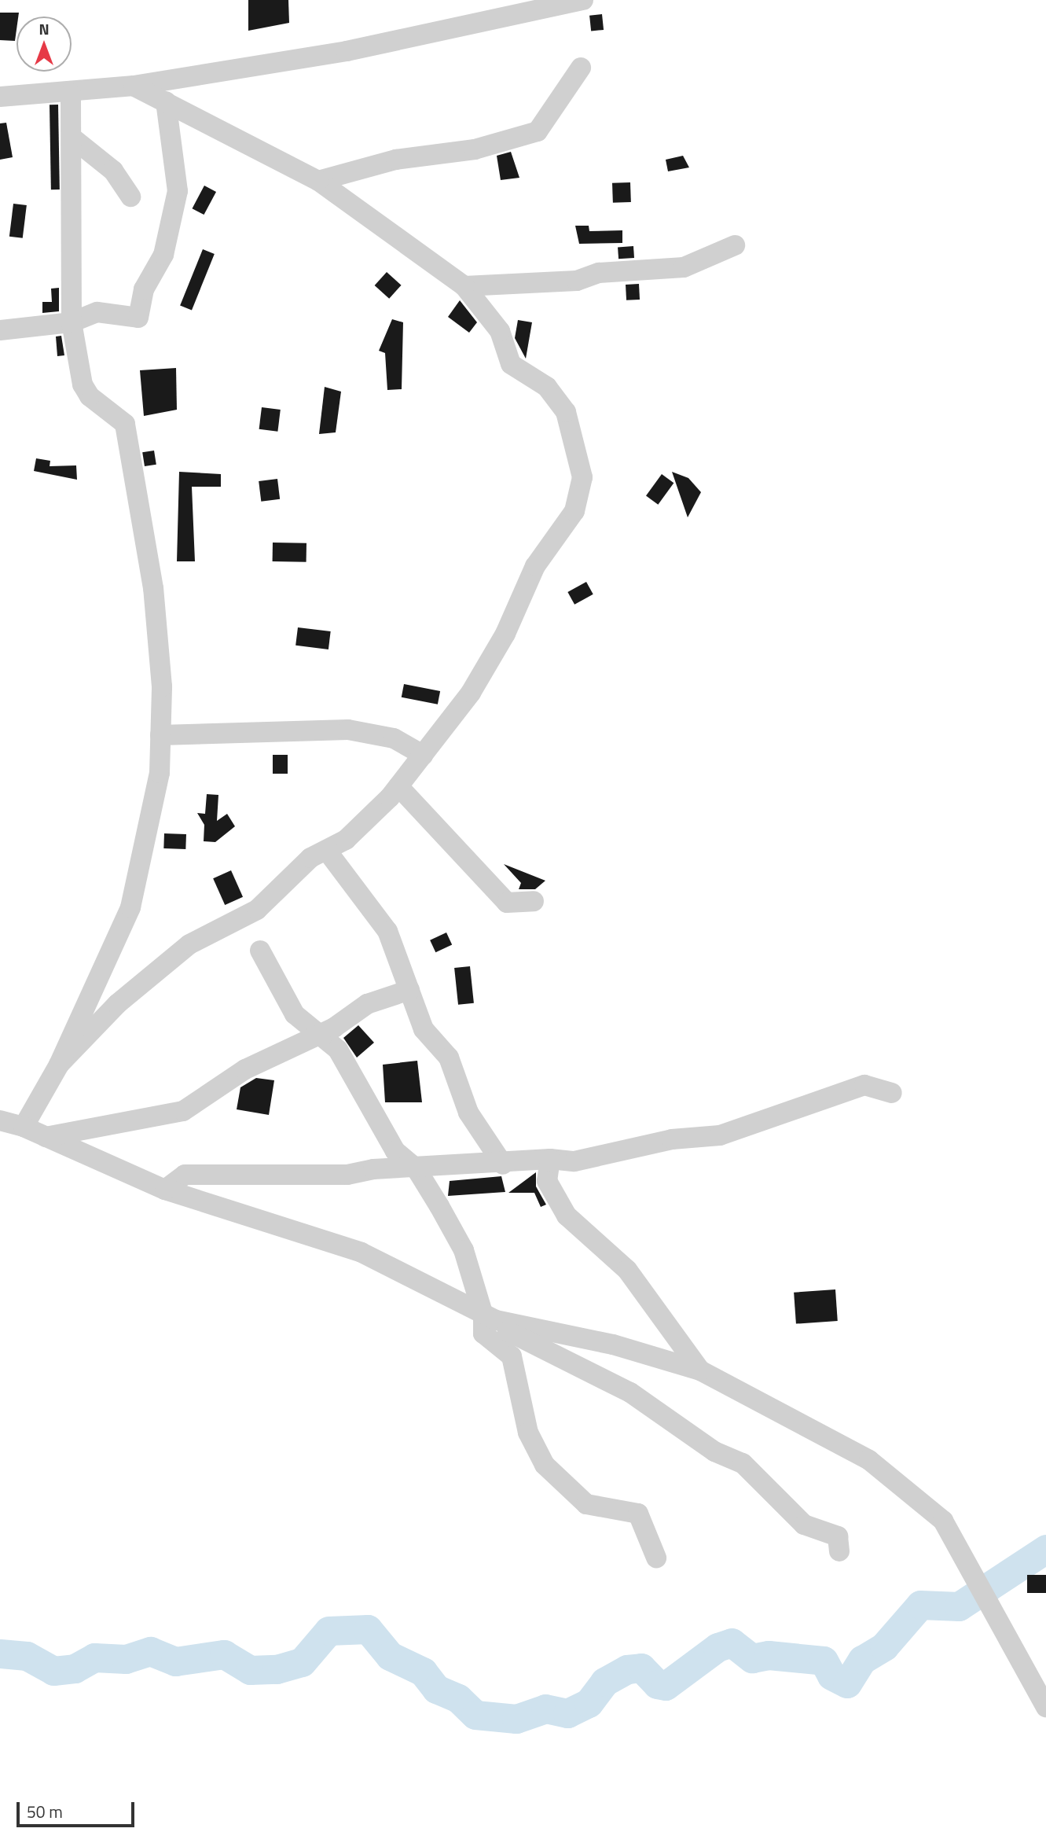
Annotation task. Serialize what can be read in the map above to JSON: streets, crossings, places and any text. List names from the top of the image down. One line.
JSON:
{"scale_bar":"50 m","north":"top"}
